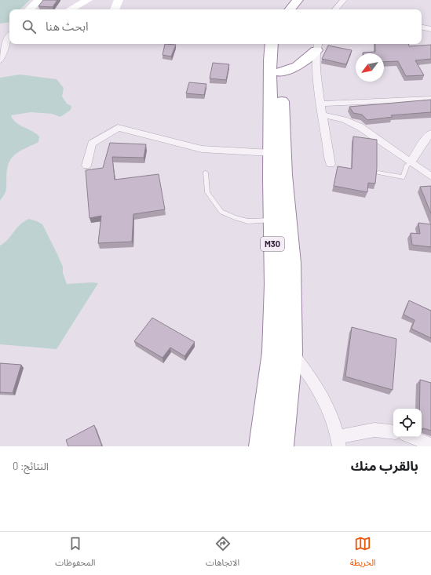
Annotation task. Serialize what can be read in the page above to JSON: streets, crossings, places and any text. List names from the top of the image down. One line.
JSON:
{"streets":{"highway":["M30"]},"north":"bottom left","page":{"search":"ابحث هنا","heading":["بالقرب منك","النتائج: 0"],"nav":["الخريطة","الاتجاهات","المحفوظات"]}}
